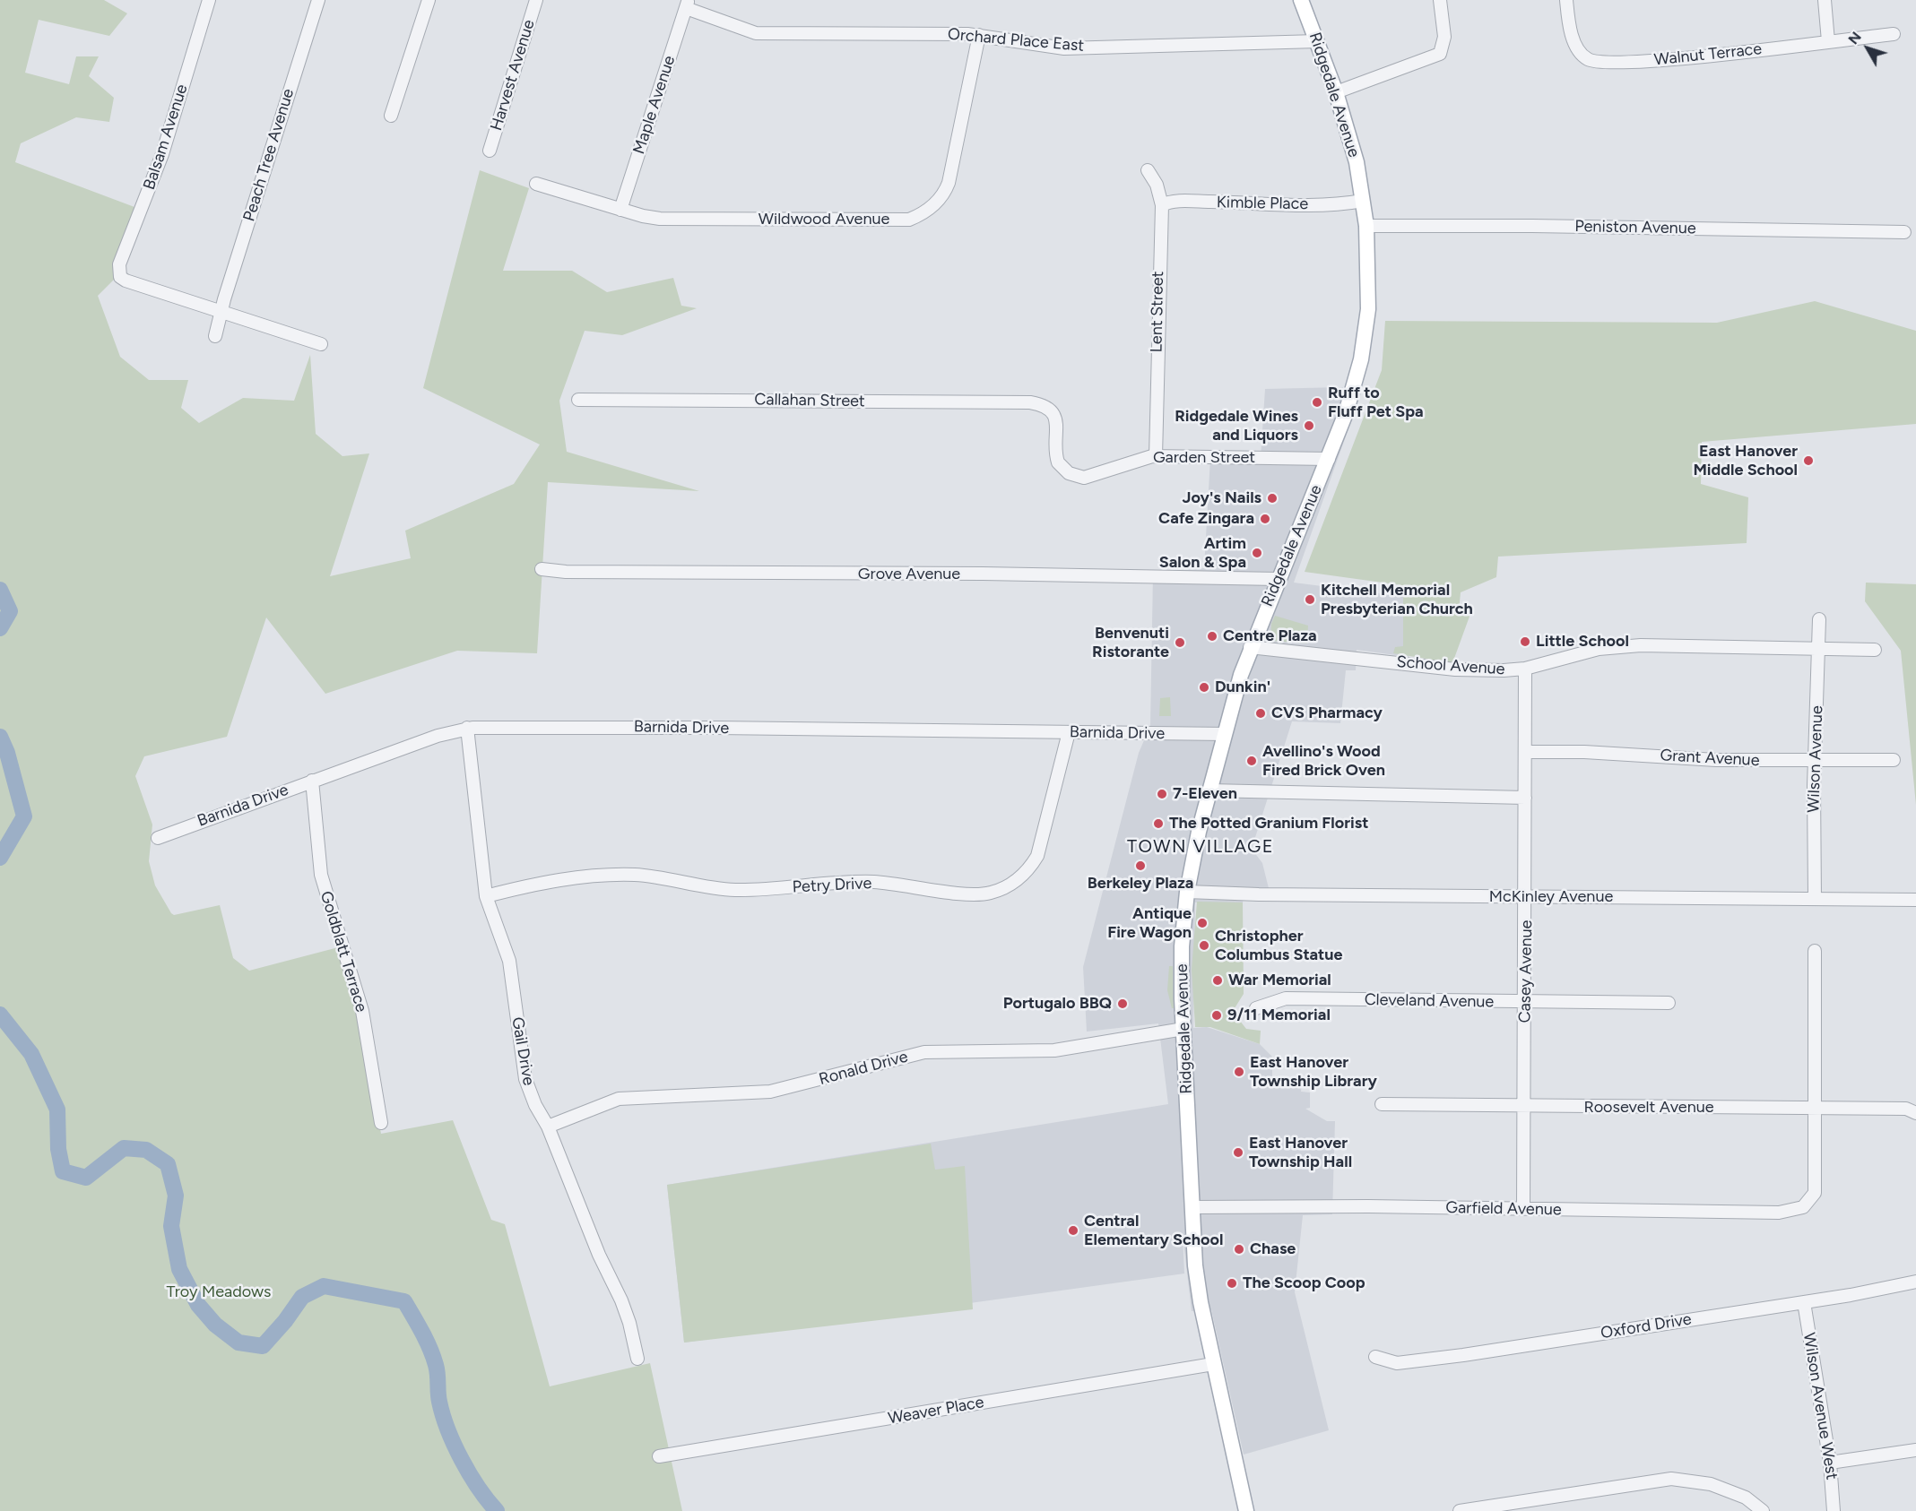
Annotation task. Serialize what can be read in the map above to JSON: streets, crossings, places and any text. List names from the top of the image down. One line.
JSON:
{"streets":{"main road":["Ridgedale Avenue"],"street":["Orchard Place East","Walnut Terrace","Harvest Avenue","Maple Avenue","Balsam Avenue","Peach Tree Avenue","Kimble Place","Wildwood Avenue","Peniston Avenue","Lent Street","Callahan Street","Garden Street","Grove Avenue","School Avenue","Barnida Drive","Grant Avenue","Wilson Avenue","Petry Drive","McKinley Avenue","Goldblatt Terrace","Casey Avenue","Cleveland Avenue","Gail Drive","Ronald Drive","Roosevelt Avenue","Garfield Avenue","Oxford Drive","Wilson Avenue West","Weaver Place"]},"crossings":[["Orchard Place East","Ridgedale Avenue"],["Orchard Place East","Maple Avenue"],["Orchard Place East","Wildwood Avenue"],["Ridgedale Avenue","Kimble Place"],["Ridgedale Avenue","Peniston Avenue"],["Ridgedale Avenue","Garden Street"],["Ridgedale Avenue","Grove Avenue"],["Ridgedale Avenue","School Avenue"],["Ridgedale Avenue","Barnida Drive"],["Ridgedale Avenue","McKinley Avenue"],["Ridgedale Avenue","Ronald Drive"],["Ridgedale Avenue","Garfield Avenue"],["Ridgedale Avenue","Weaver Place"],["Maple Avenue","Wildwood Avenue"],["Balsam Avenue","Peach Tree Avenue"],["Kimble Place","Lent Street"],["Lent Street","Garden Street"],["Callahan Street","Garden Street"],["School Avenue","Wilson Avenue"],["School Avenue","Casey Avenue"],["Barnida Drive","Petry Drive"],["Barnida Drive","Goldblatt Terrace"],["Barnida Drive","Gail Drive"],["Grant Avenue","Wilson Avenue"],["Grant Avenue","Casey Avenue"],["Wilson Avenue","McKinley Avenue"],["Petry Drive","Gail Drive"],["McKinley Avenue","Casey Avenue"],["Casey Avenue","Cleveland Avenue"],["Casey Avenue","Roosevelt Avenue"],["Casey Avenue","Garfield Avenue"],["Gail Drive","Ronald Drive"],["Roosevelt Avenue","Garfield Avenue"],["Oxford Drive","Wilson Avenue West"]],"districts":["TOWN VILLAGE"],"parks":["Troy Meadows"],"places":["Ruff to Fluff Pet Spa","Ridgedale Wines and Liquors","East Hanover Middle School","Joy's Nails","Cafe Zingara","Artim Salon & Spa","Kitchell Memorial Presbyterian Church","Centre Plaza","Little School","Benvenuti Ristorante","Dunkin'","CVS Pharmacy","Avellino's Wood Fired Brick Oven","7-Eleven","The Potted Granium Florist","Berkeley Plaza","Antique Fire Wagon","Christopher Columbus Statue","War Memorial","Portugalo BBQ","9/11 Memorial","East Hanover Township Library","East Hanover Township Hall","Central Elementary School","Chase","The Scoop Coop"],"north":"top left"}
